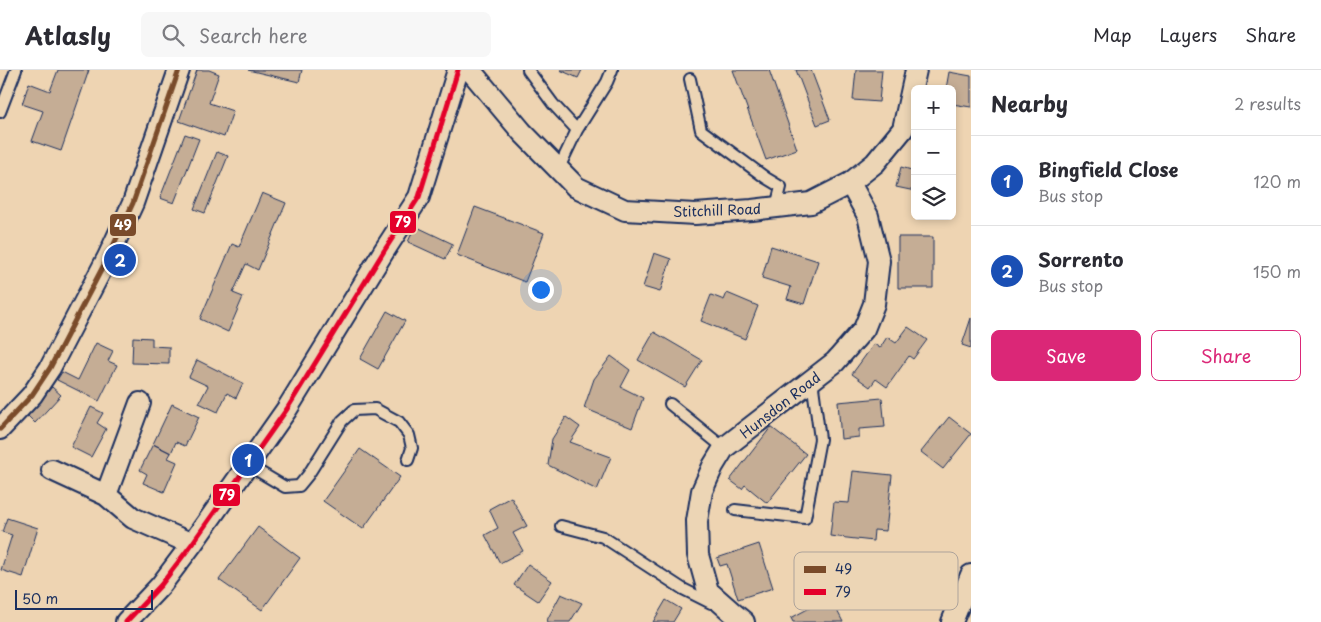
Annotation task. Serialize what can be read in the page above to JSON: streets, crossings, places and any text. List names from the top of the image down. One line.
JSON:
{"streets":{"street":["Stitchill Road","Hunsdon Road"]},"crossings":[["Stitchill Road","Hunsdon Road"]],"lines":["transit line 49","transit line 79"],"legend":["49","79"],"scale_bar":"50 m","page":{"header":"Atlasly","search":"Search here","nav":["Map","Layers","Share"],"heading":["Nearby","2 results"],"map_buttons":["+","−"],"list":[{"mark":"1","name":"Bingfield Close","note":"Bus stop","value":"120 m"},{"mark":"2","name":"Sorrento","note":"Bus stop","value":"150 m"}],"pins":["2","1"],"buttons":["Save","Share"],"scale":"50 m"}}
